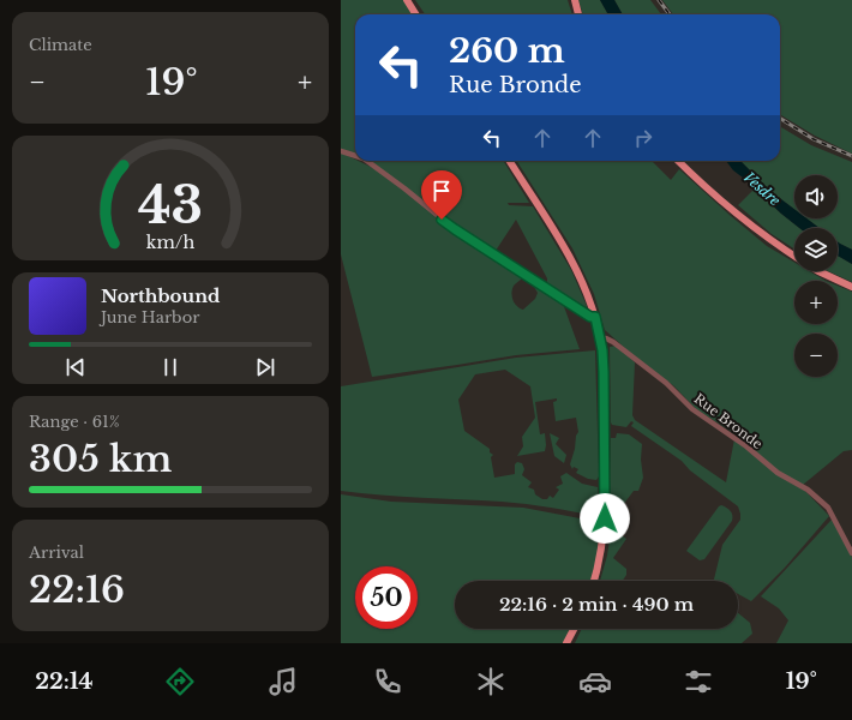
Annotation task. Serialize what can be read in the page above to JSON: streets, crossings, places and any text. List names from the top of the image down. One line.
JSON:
{"streets":{"street":["Rue Bronde"]},"water":["Vesdre"],"page":{"tile":["Climate",["Range · 61%","305 km"],["Arrival","22:16"]],"turn":["260 m","Rue Bronde"],"heat":["−","19°","+"],"map_buttons":["+","−"],"song":["Northbound","June Harbor"],"limit":"50","trip":"22:16 · 2 min · 490 m","tabs":["22:14","19°"],"gauge":["43","km/h"]}}
